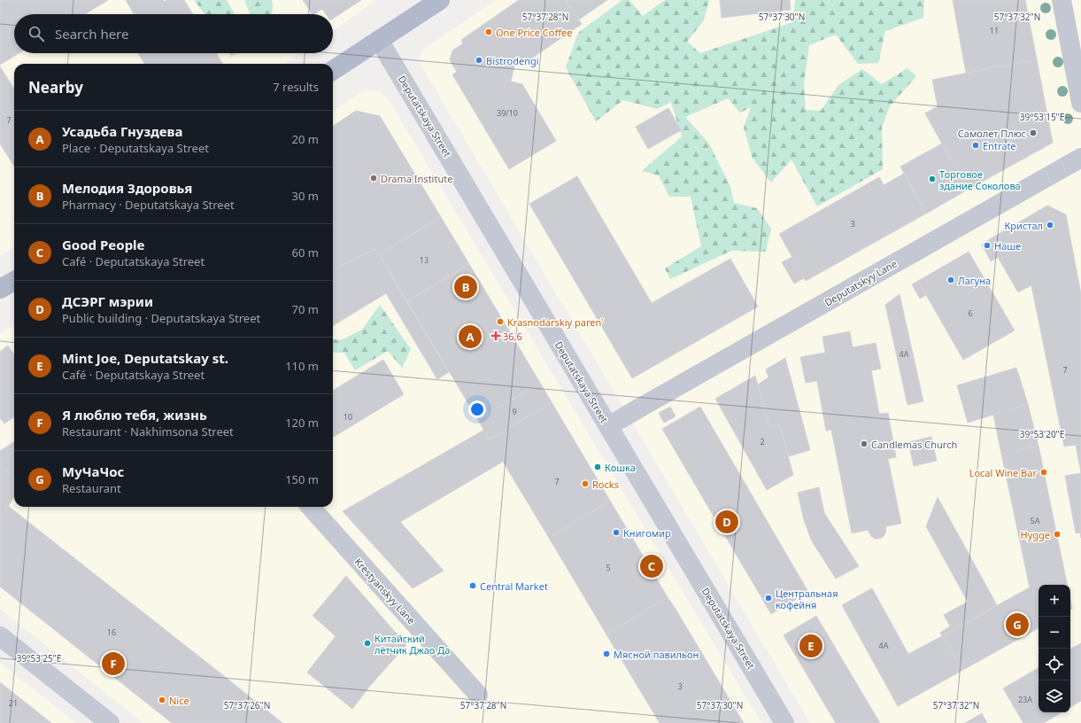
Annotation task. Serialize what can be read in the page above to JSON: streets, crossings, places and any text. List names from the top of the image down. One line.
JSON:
{"streets":{"street":["Deputatskaya Street","Deputatskyy Lane","Krestyanskyy Lane"]},"crossings":[["Deputatskaya Street","Deputatskyy Lane"]],"places":{"other":["One Price Coffee","Bistrodengi","Самолет Плюс","Entrate","Drama Institute","Торговое здание Соколова","Кристал","Наше","Лагуна","Krasnodarskiy paren'","Candlemas Church","Кошка","Local Wine Bar","Rocks","Книгомир","Hygge","Central Market","Центральная кофейня","Китайский лётчик Джао Да","Мясной павильон","Nice"],"health":["36,6"]},"house_numbers":["11","39/10","7","3","13","6","4А","7","9","10","2","7","5А","5","16","4А","3","23А","21"],"page":{"search":"Search here","heading":["Nearby","7 results"],"list":[{"mark":"A","name":"Усадьба Гнуздева","note":"Place · Deputatskaya Street","value":"20 m"},{"mark":"B","name":"Мелодия Здоровья","note":"Pharmacy · Deputatskaya Street","value":"30 m"},{"mark":"C","name":"Good People","note":"Café · Deputatskaya Street","value":"60 m"},{"mark":"D","name":"ДСЭРГ мэрии","note":"Public building · Deputatskaya Street","value":"70 m"},{"mark":"E","name":"Mint Joe, Deputatskay st.","note":"Café · Deputatskaya Street","value":"110 m"},{"mark":"F","name":"Я люблю тебя, жизнь","note":"Restaurant · Nakhimsona Street","value":"120 m"},{"mark":"G","name":"МуЧаЧос","note":"Restaurant","value":"150 m"}],"pins":["B","A","D","C","G","E","F"],"map_buttons":["+","−"]},"coordinates":["57°37'28\"N","57°37'30\"N","57°37'32\"N","39°53'15\"E","39°53'20\"E","39°53'25\"E","57°37'26\"N"]}
